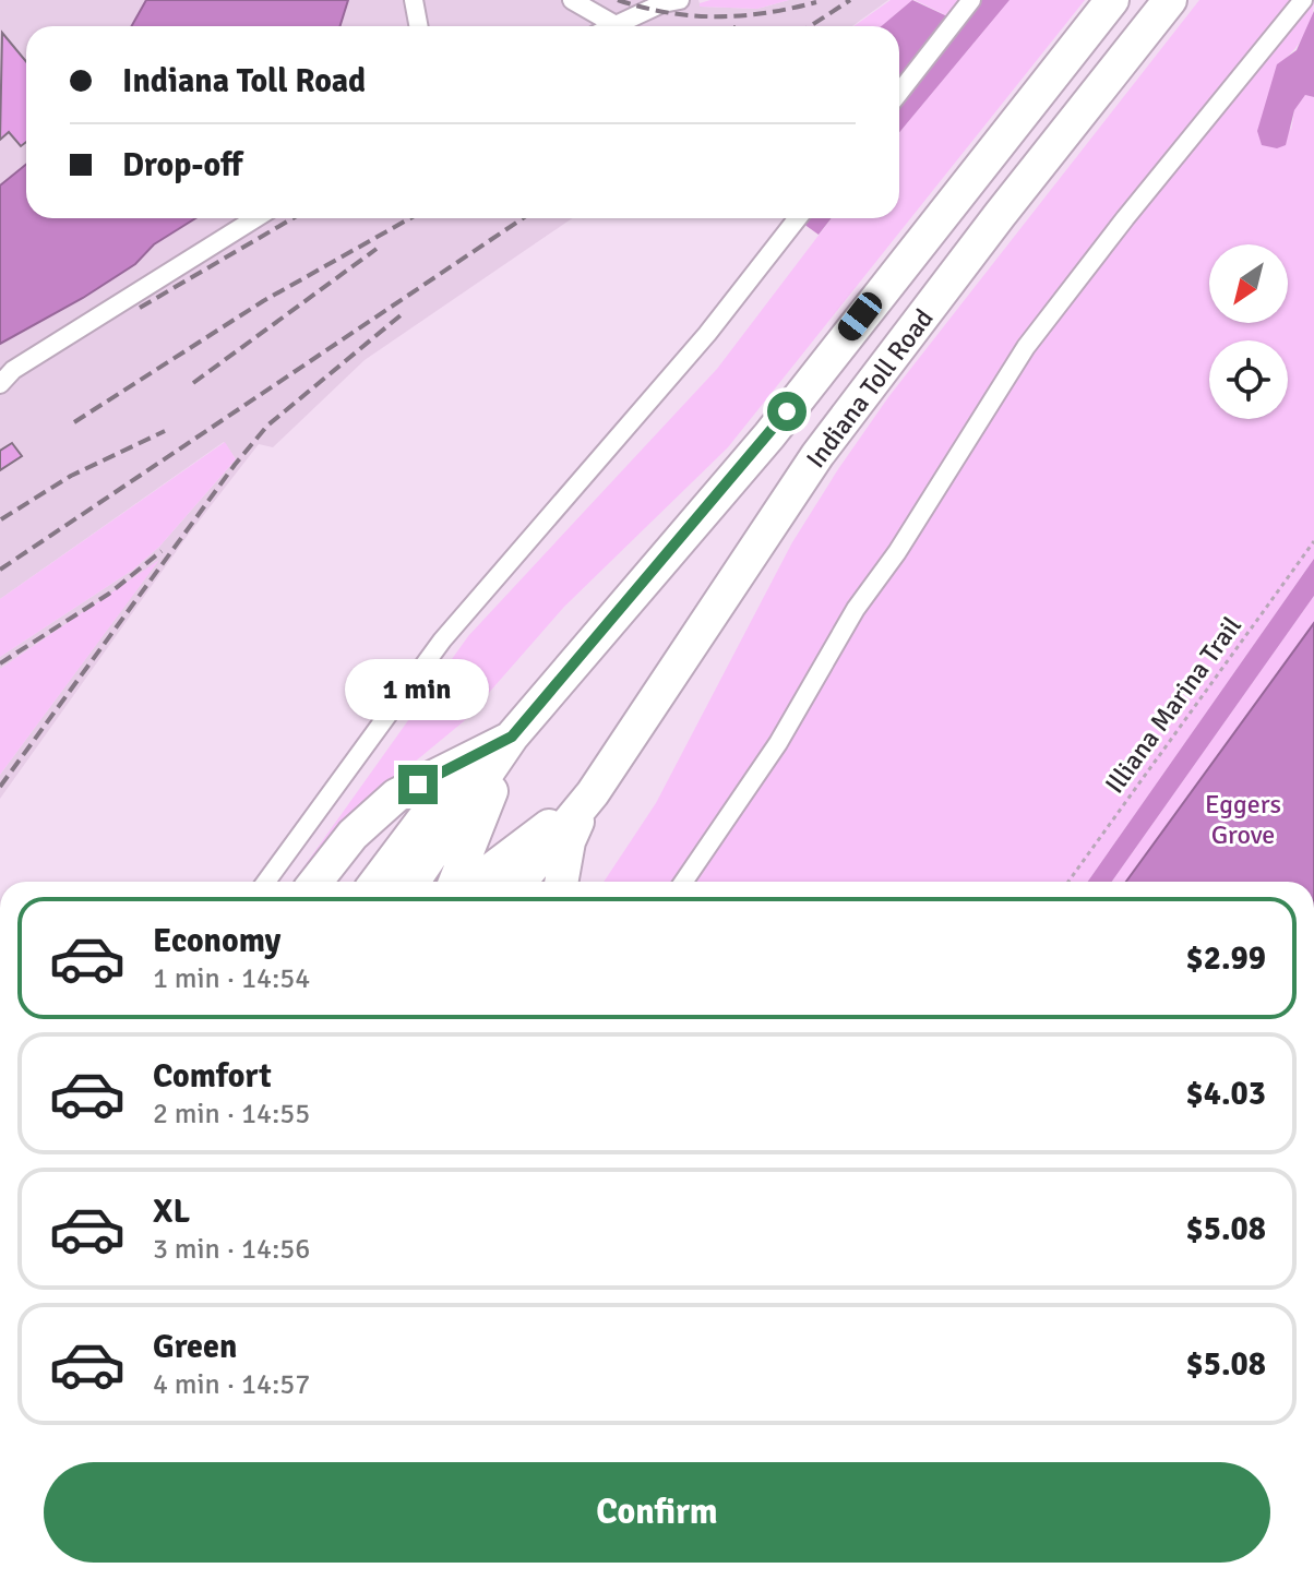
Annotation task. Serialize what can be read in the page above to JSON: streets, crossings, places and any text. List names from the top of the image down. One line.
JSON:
{"streets":{"highway":["Indiana Toll Road"],"path":["Illiana Marina Trail"]},"parks":["Eggers Grove"],"north":"bottom left","page":{"banner":["Indiana Toll Road","Drop-off"],"bubble":"1 min","list":[{"name":"Economy","note":"1 min · 14:54","value":"$2.99"},{"name":"Comfort","note":"2 min · 14:55","value":"$4.03"},{"name":"XL","note":"3 min · 14:56","value":"$5.08"},{"name":"Green","note":"4 min · 14:57","value":"$5.08"}],"buttons":"Confirm"}}
